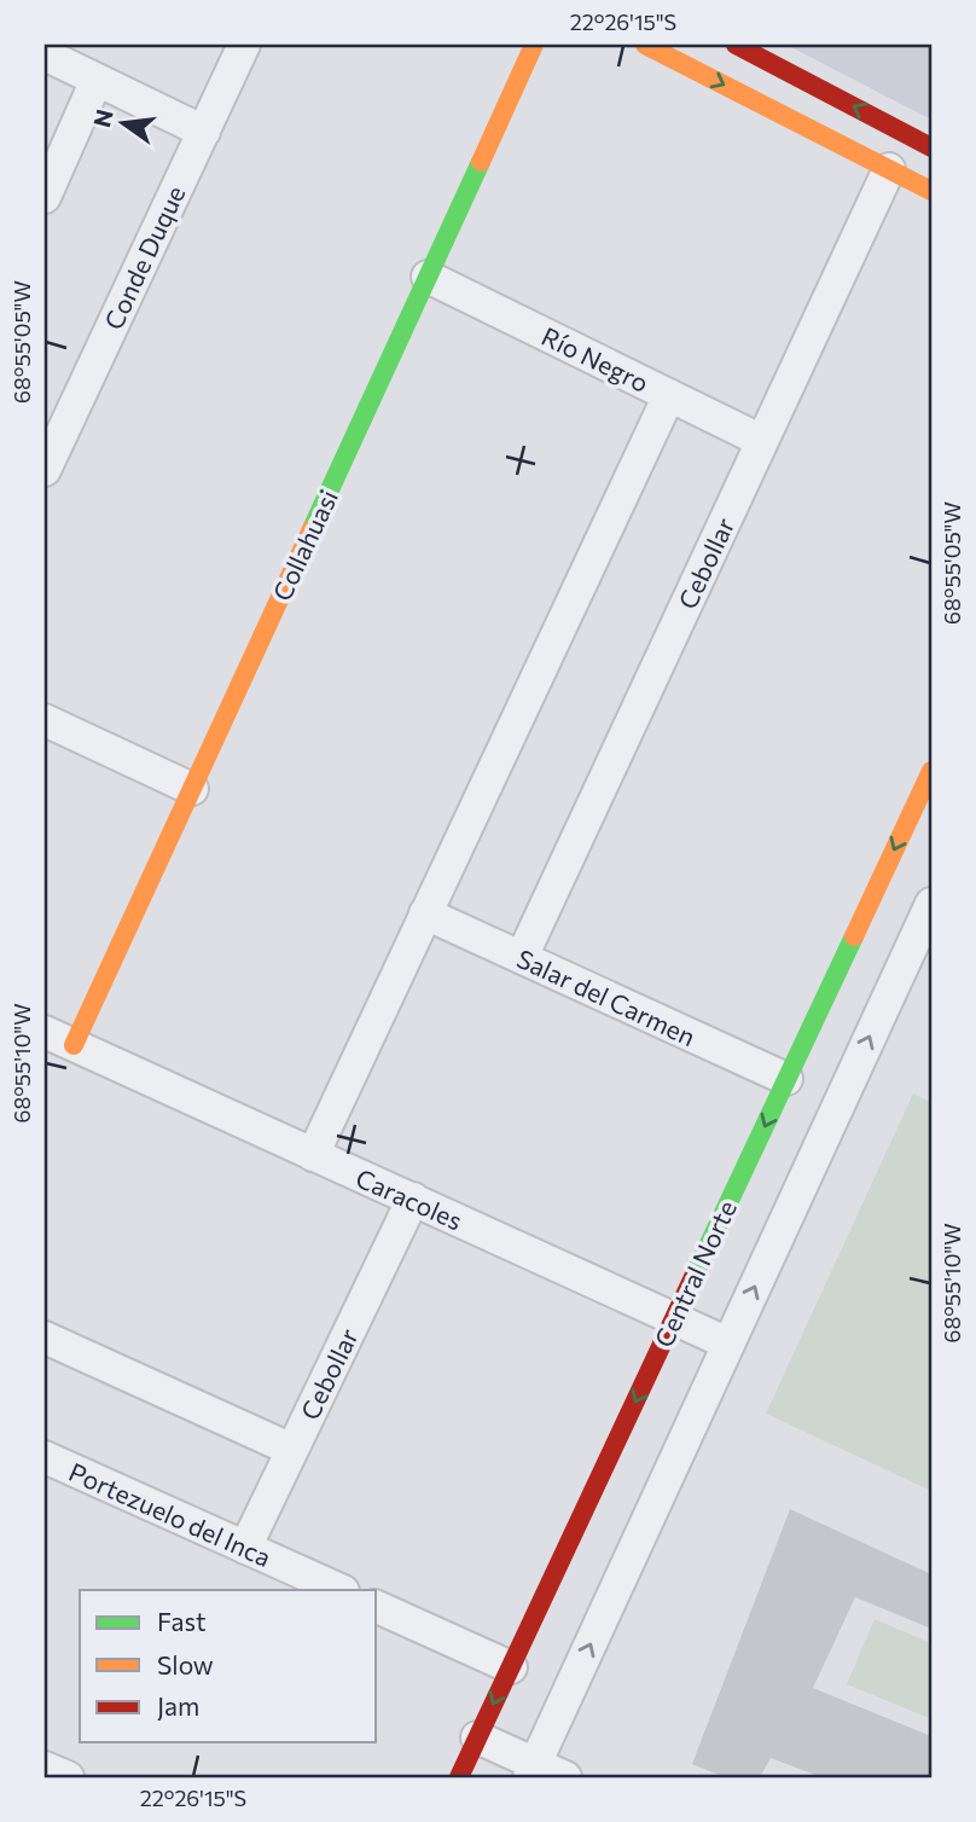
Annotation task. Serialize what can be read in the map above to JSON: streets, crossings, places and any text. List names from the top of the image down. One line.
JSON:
{"streets":{"street":["Conde Duque","Río Negro","Collahuasi","Cebollar","Salar del Carmen","Caracoles","Central Norte","Portezuelo del Inca"]},"crossings":[["Río Negro","Collahuasi"],["Río Negro","Cebollar"],["Collahuasi","Caracoles"],["Cebollar","Salar del Carmen"],["Cebollar","Caracoles"],["Cebollar","Portezuelo del Inca"],["Salar del Carmen","Central Norte"],["Caracoles","Central Norte"]],"legend":["Fast","Slow","Jam"],"north":"left","coordinates":["22°26'15\"S","68°55'05\"W","68°55'10\"W"]}
